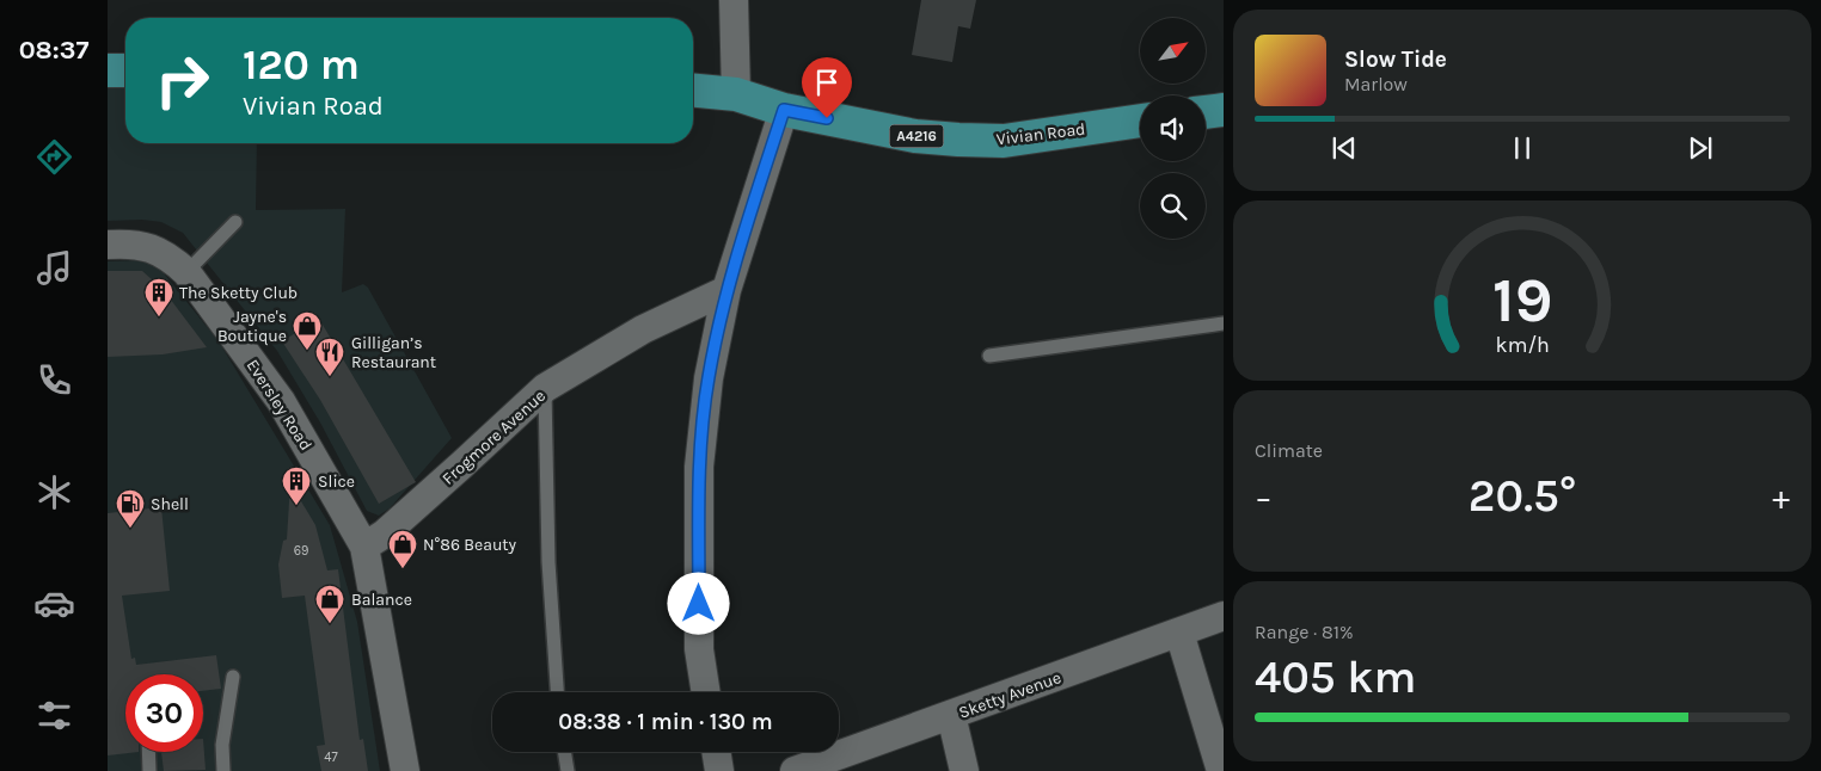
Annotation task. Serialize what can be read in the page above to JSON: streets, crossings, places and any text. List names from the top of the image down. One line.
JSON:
{"streets":{"main road":["Vivian Road","A4216"],"street":["Eversley Road","Frogmore Avenue","Sketty Avenue"]},"crossings":[["Eversley Road","Frogmore Avenue"]],"places":{"building":["The Sketty Club","Slice"],"shop":["Jayne's Boutique","N°86 Beauty","Balance"],"restaurant":["Gilligan’s Restaurant"],"fuel station":["Shell"]},"house_numbers":["69","47"],"north":"top right","page":{"tabs":"08:37","turn":["120 m","Vivian Road"],"song":["Slow Tide","Marlow"],"tile":["Climate",["Range · 81%","405 km"]],"heat":["−","20.5°","+"],"limit":"30","trip":"08:38 · 1 min · 130 m","gauge":["19","km/h"]}}
